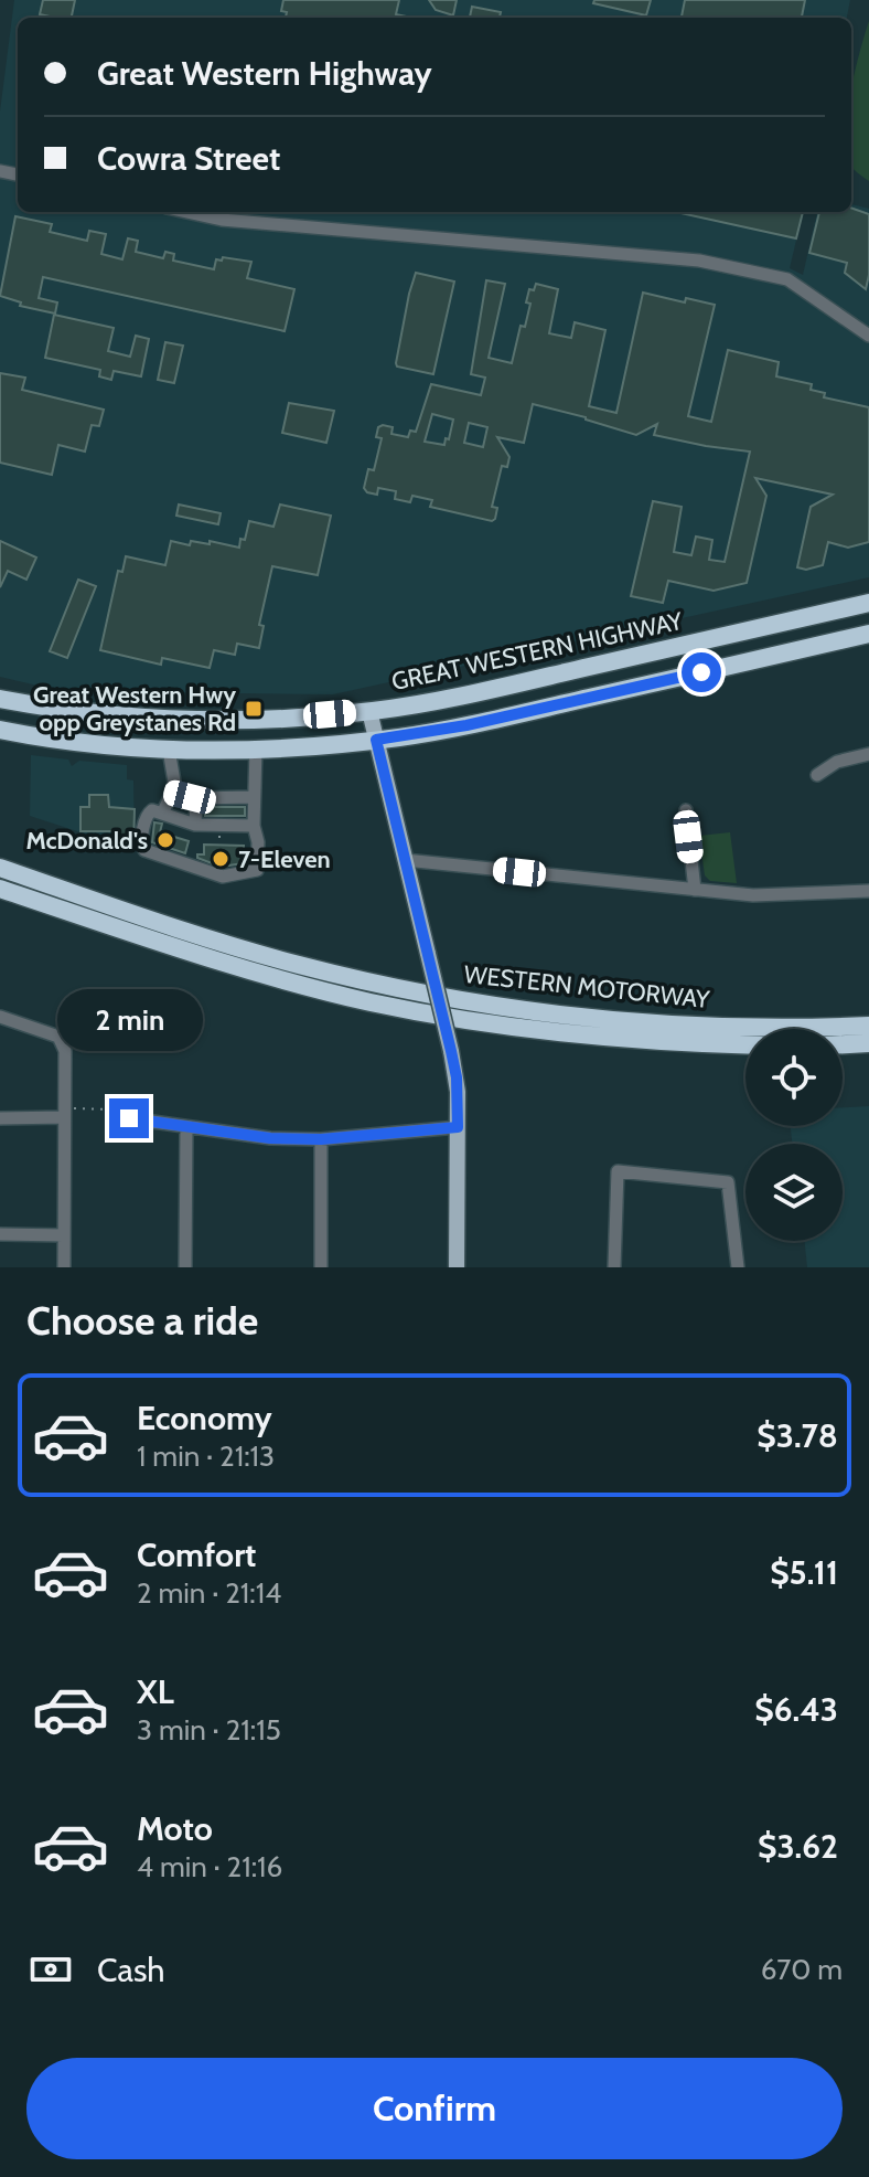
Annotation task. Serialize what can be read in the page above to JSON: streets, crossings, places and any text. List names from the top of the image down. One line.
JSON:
{"streets":{"highway":["GREAT WESTERN HIGHWAY","WESTERN MOTORWAY"]},"places":{"transit":["Great Western Hwy opp Greystanes Rd"],"other":["McDonald's","7-Eleven"]},"page":{"banner":["Great Western Highway","Cowra Street"],"bubble":"2 min","heading":"Choose a ride","list":[{"name":"Economy","note":"1 min · 21:13","value":"$3.78"},{"name":"Comfort","note":"2 min · 21:14","value":"$5.11"},{"name":"XL","note":"3 min · 21:15","value":"$6.43"},{"name":"Moto","note":"4 min · 21:16","value":"$3.62"}],"pay":["Cash","670 m"],"buttons":"Confirm"}}
